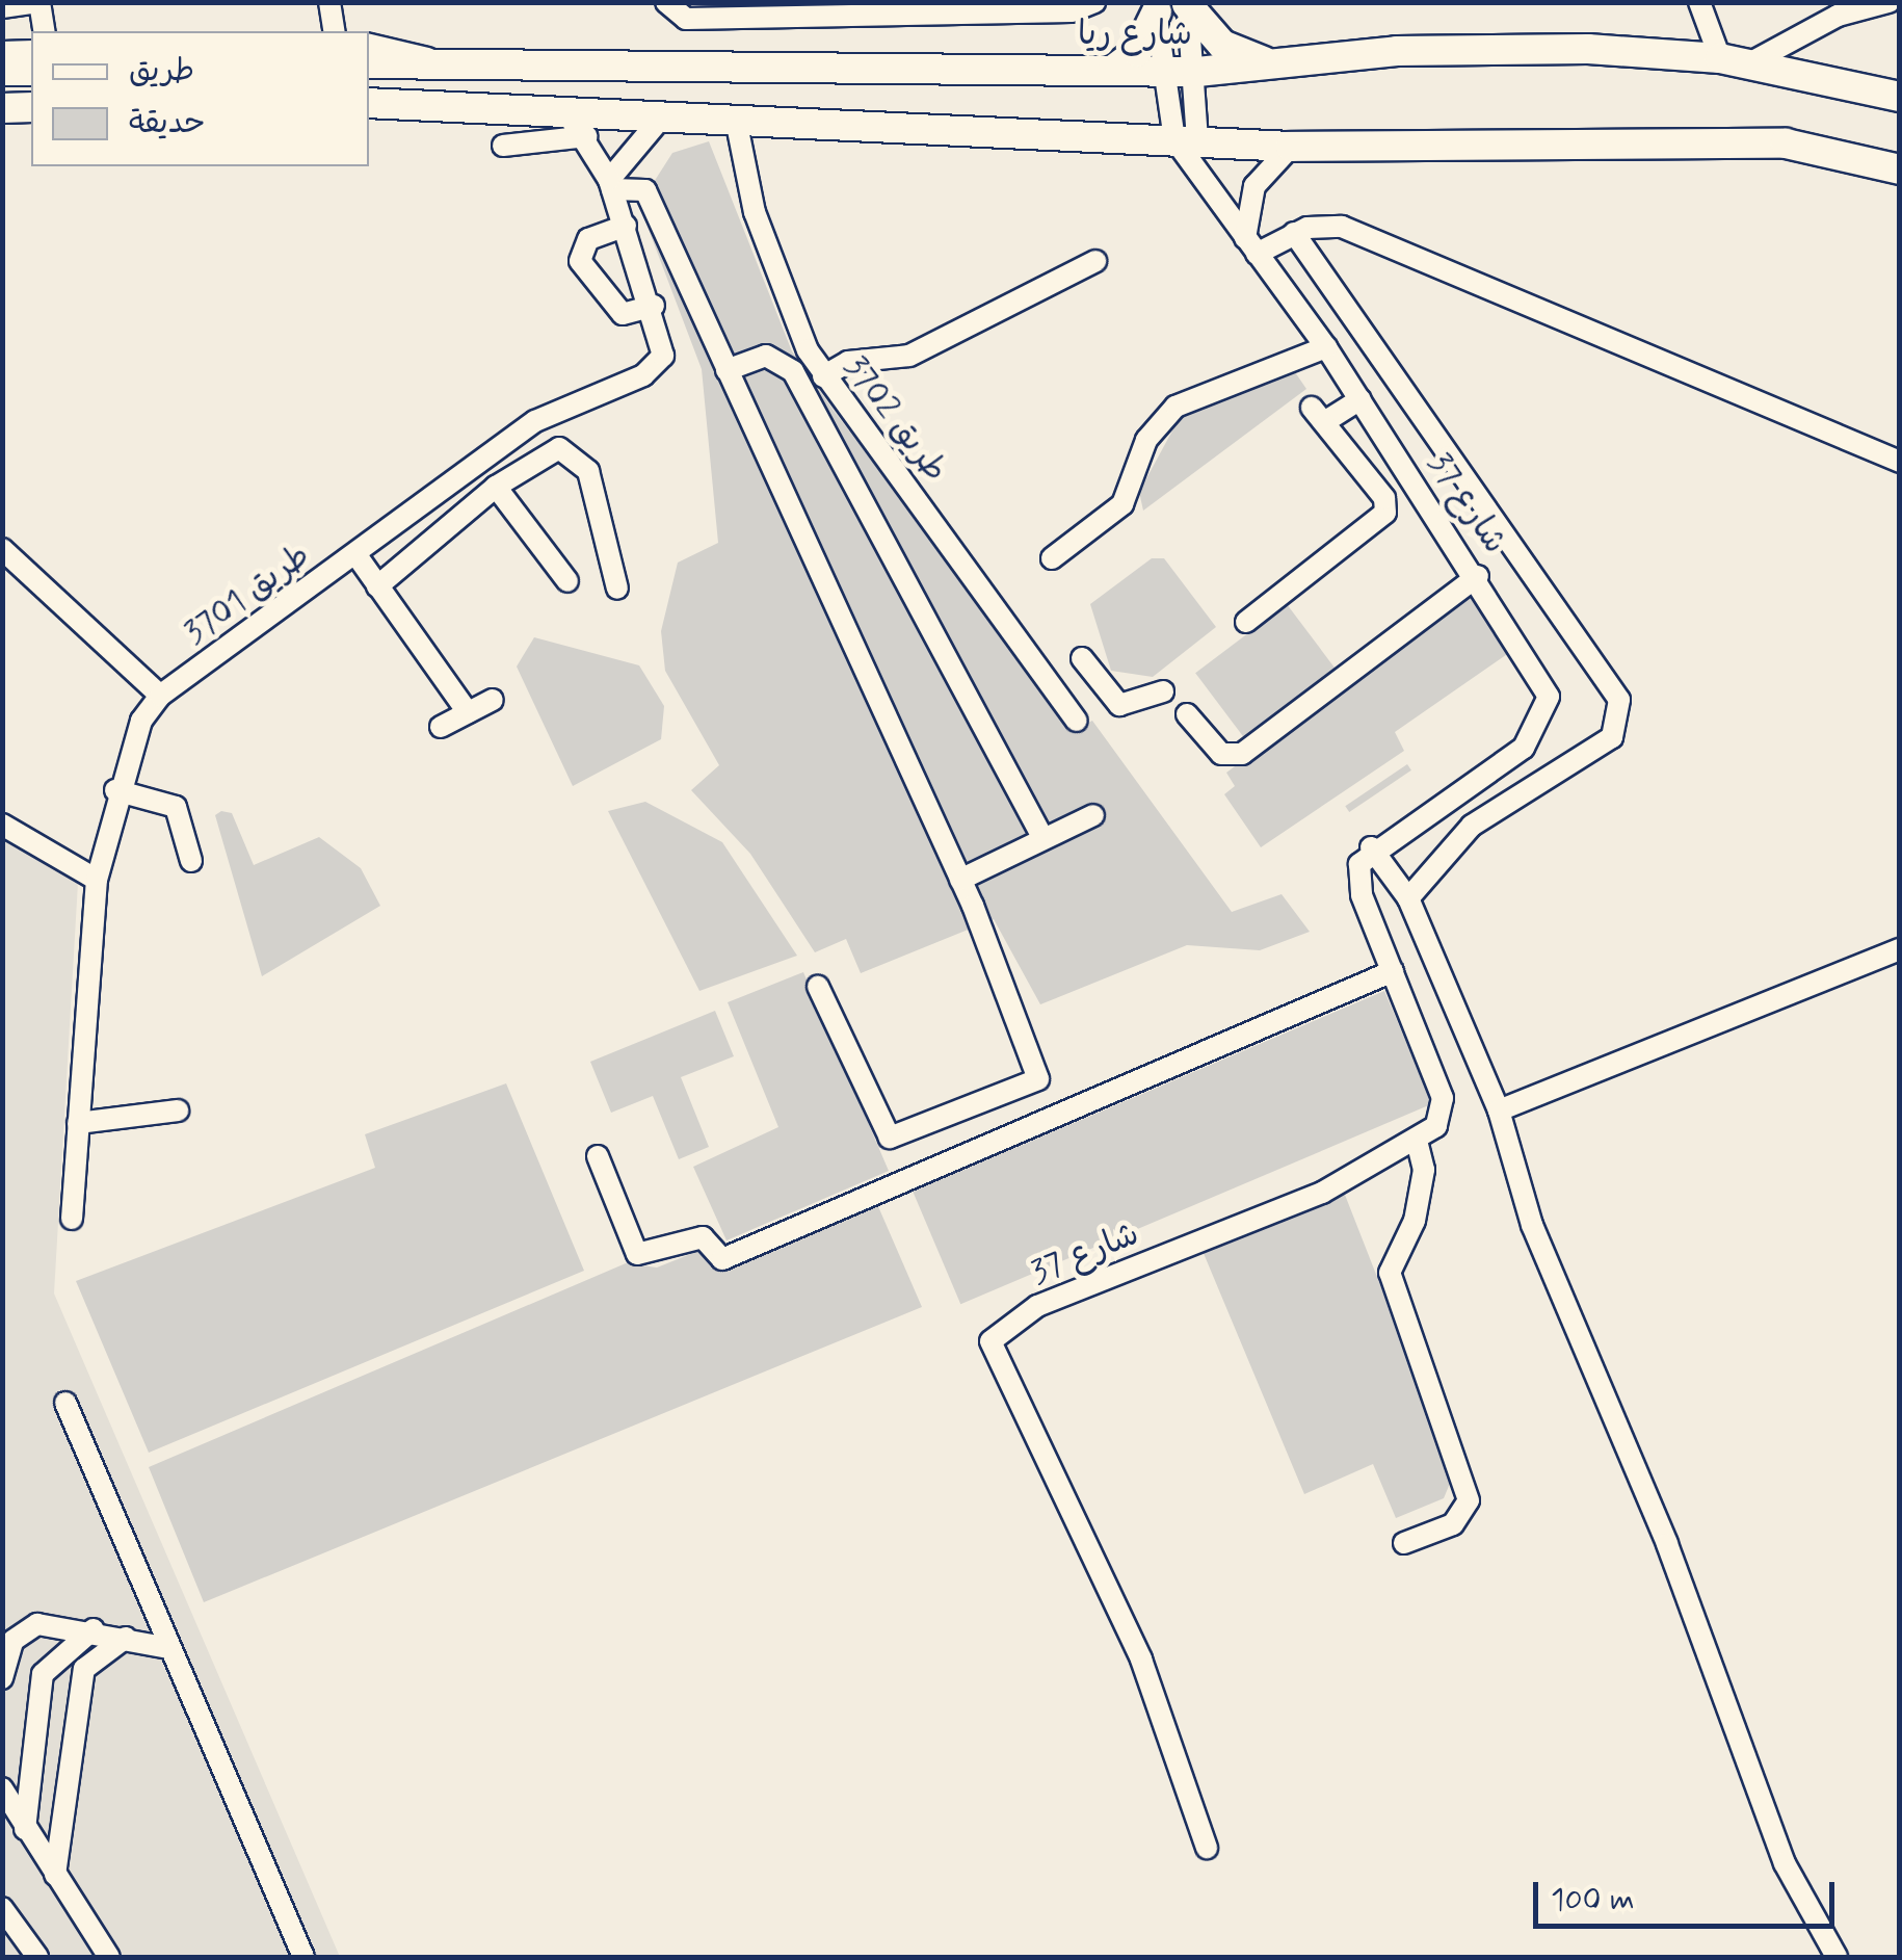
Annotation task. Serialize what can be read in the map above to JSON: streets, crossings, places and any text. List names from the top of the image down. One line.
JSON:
{"streets":{"main road":["شارع ريا"],"street":["طريق 3702","شارع 37","طريق 3701"]},"legend":["طريق","حديقة"],"scale_bar":"100 m"}
